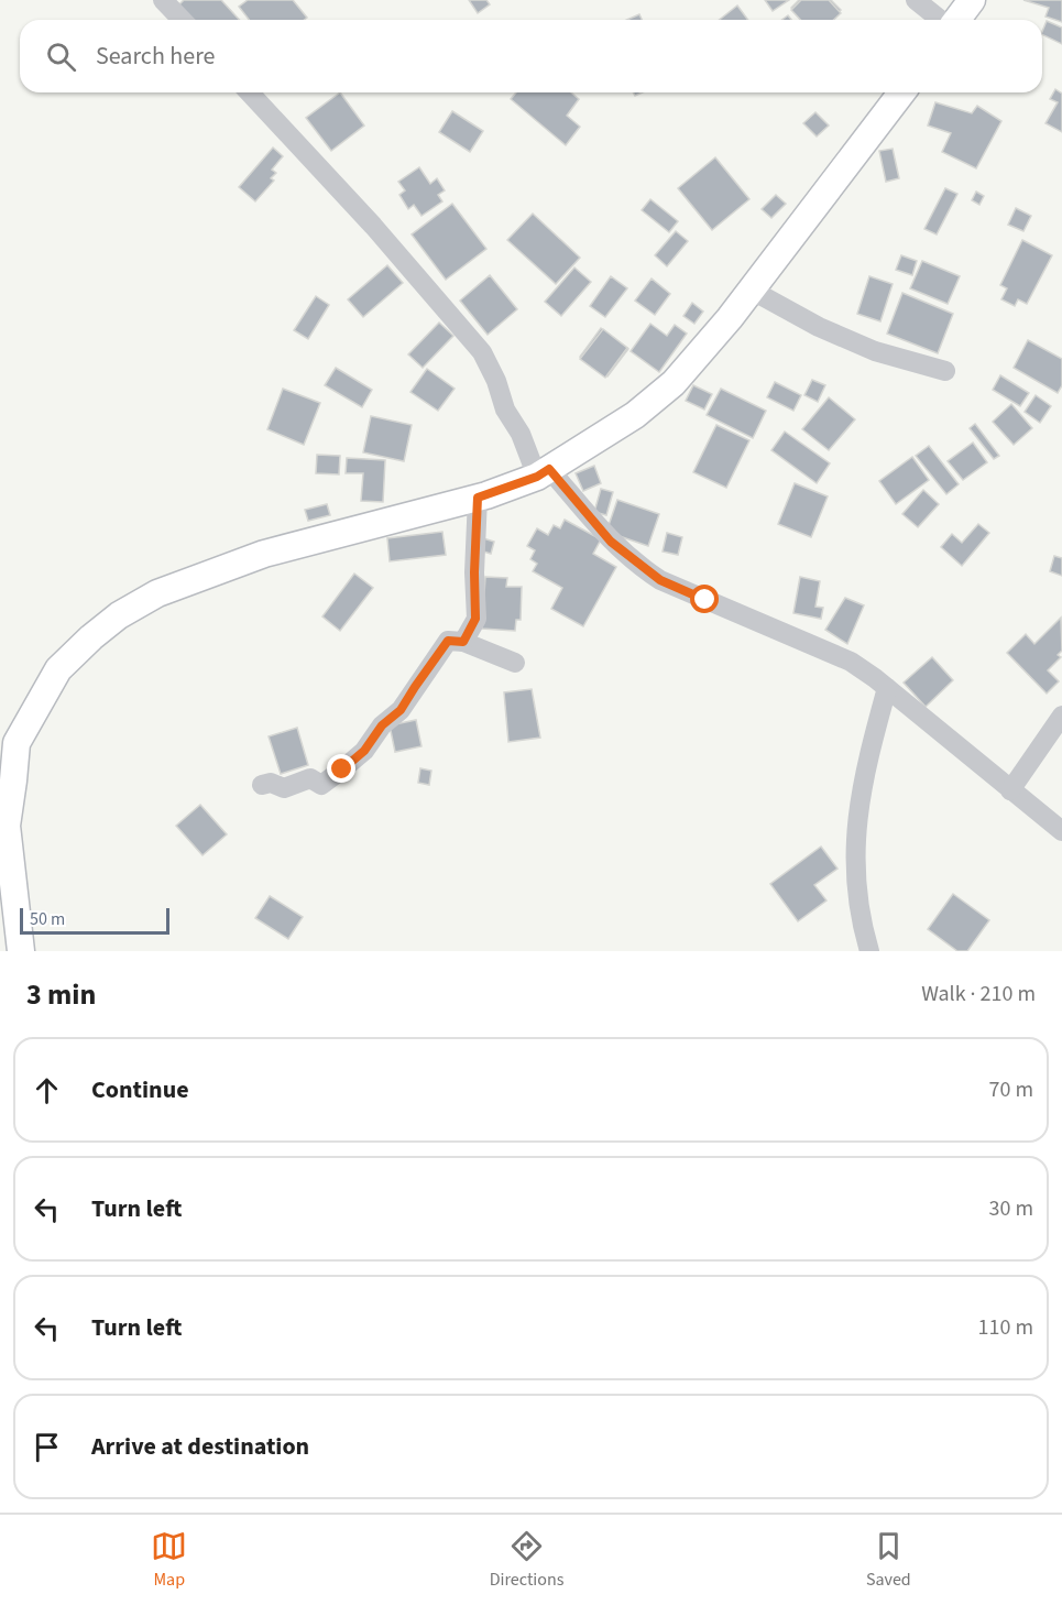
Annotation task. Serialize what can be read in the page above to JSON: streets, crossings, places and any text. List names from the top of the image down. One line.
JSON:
{"scale_bar":"50 m","page":{"search":"Search here","scale":"50 m","heading":["3 min","Walk · 210 m"],"list":[["Continue","70 m"],["Turn left","30 m"],["Turn left","110 m"],"Arrive at destination"],"nav":["Map","Directions","Saved"]}}
